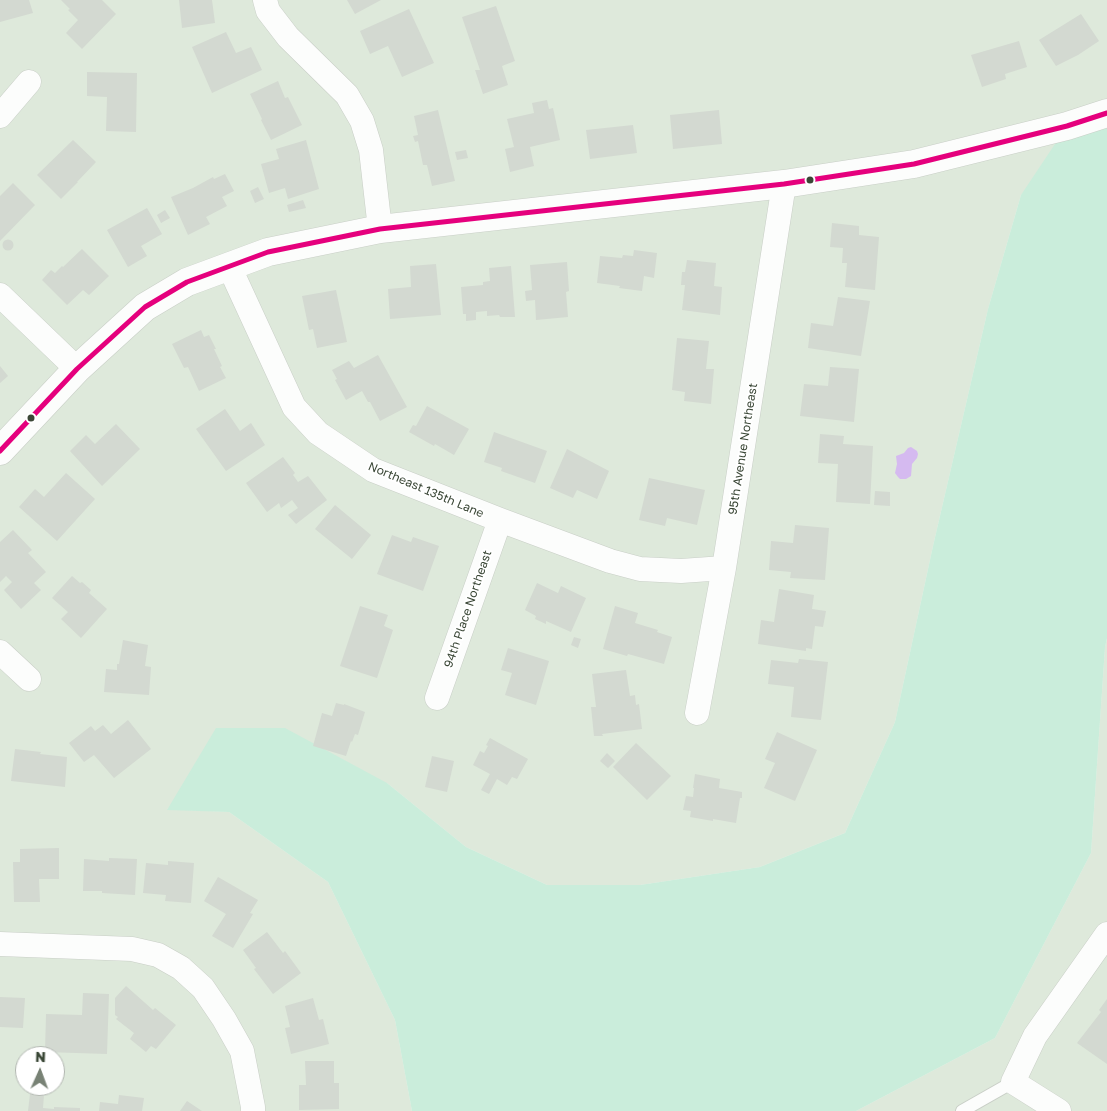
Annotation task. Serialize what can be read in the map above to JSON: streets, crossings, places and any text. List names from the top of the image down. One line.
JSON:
{"streets":{"street":["95th Avenue Northeast","Northeast 135th Lane","94th Place Northeast"]},"crossings":[["95th Avenue Northeast","Northeast 135th Lane"],["Northeast 135th Lane","94th Place Northeast"]],"north":"top"}
